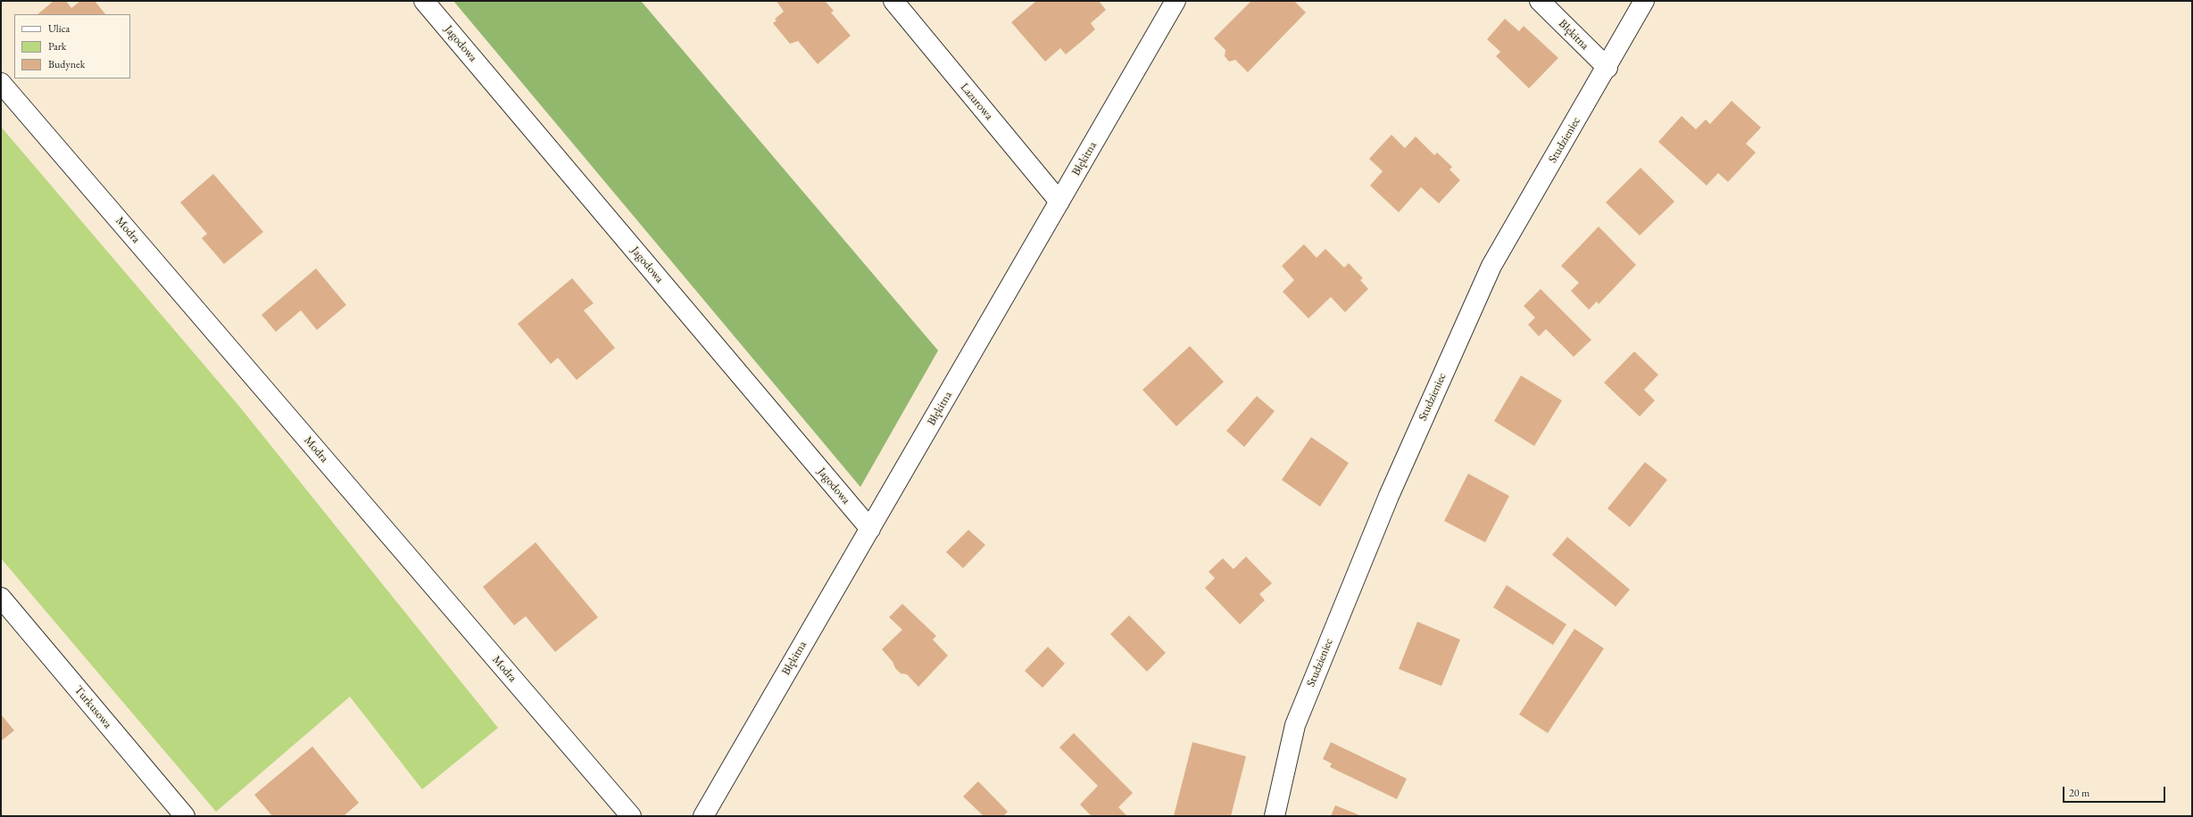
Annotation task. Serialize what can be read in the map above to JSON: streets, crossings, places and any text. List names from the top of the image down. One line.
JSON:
{"streets":{"street":["Błękitna","Jagodowa","Lazurowa","Studzieniec","Modra","Turkusowa"]},"crossings":[["Błękitna","Jagodowa"],["Błękitna","Lazurowa"],["Błękitna","Studzieniec"]],"legend":["Ulica","Park","Budynek"],"scale_bar":"20 m"}
